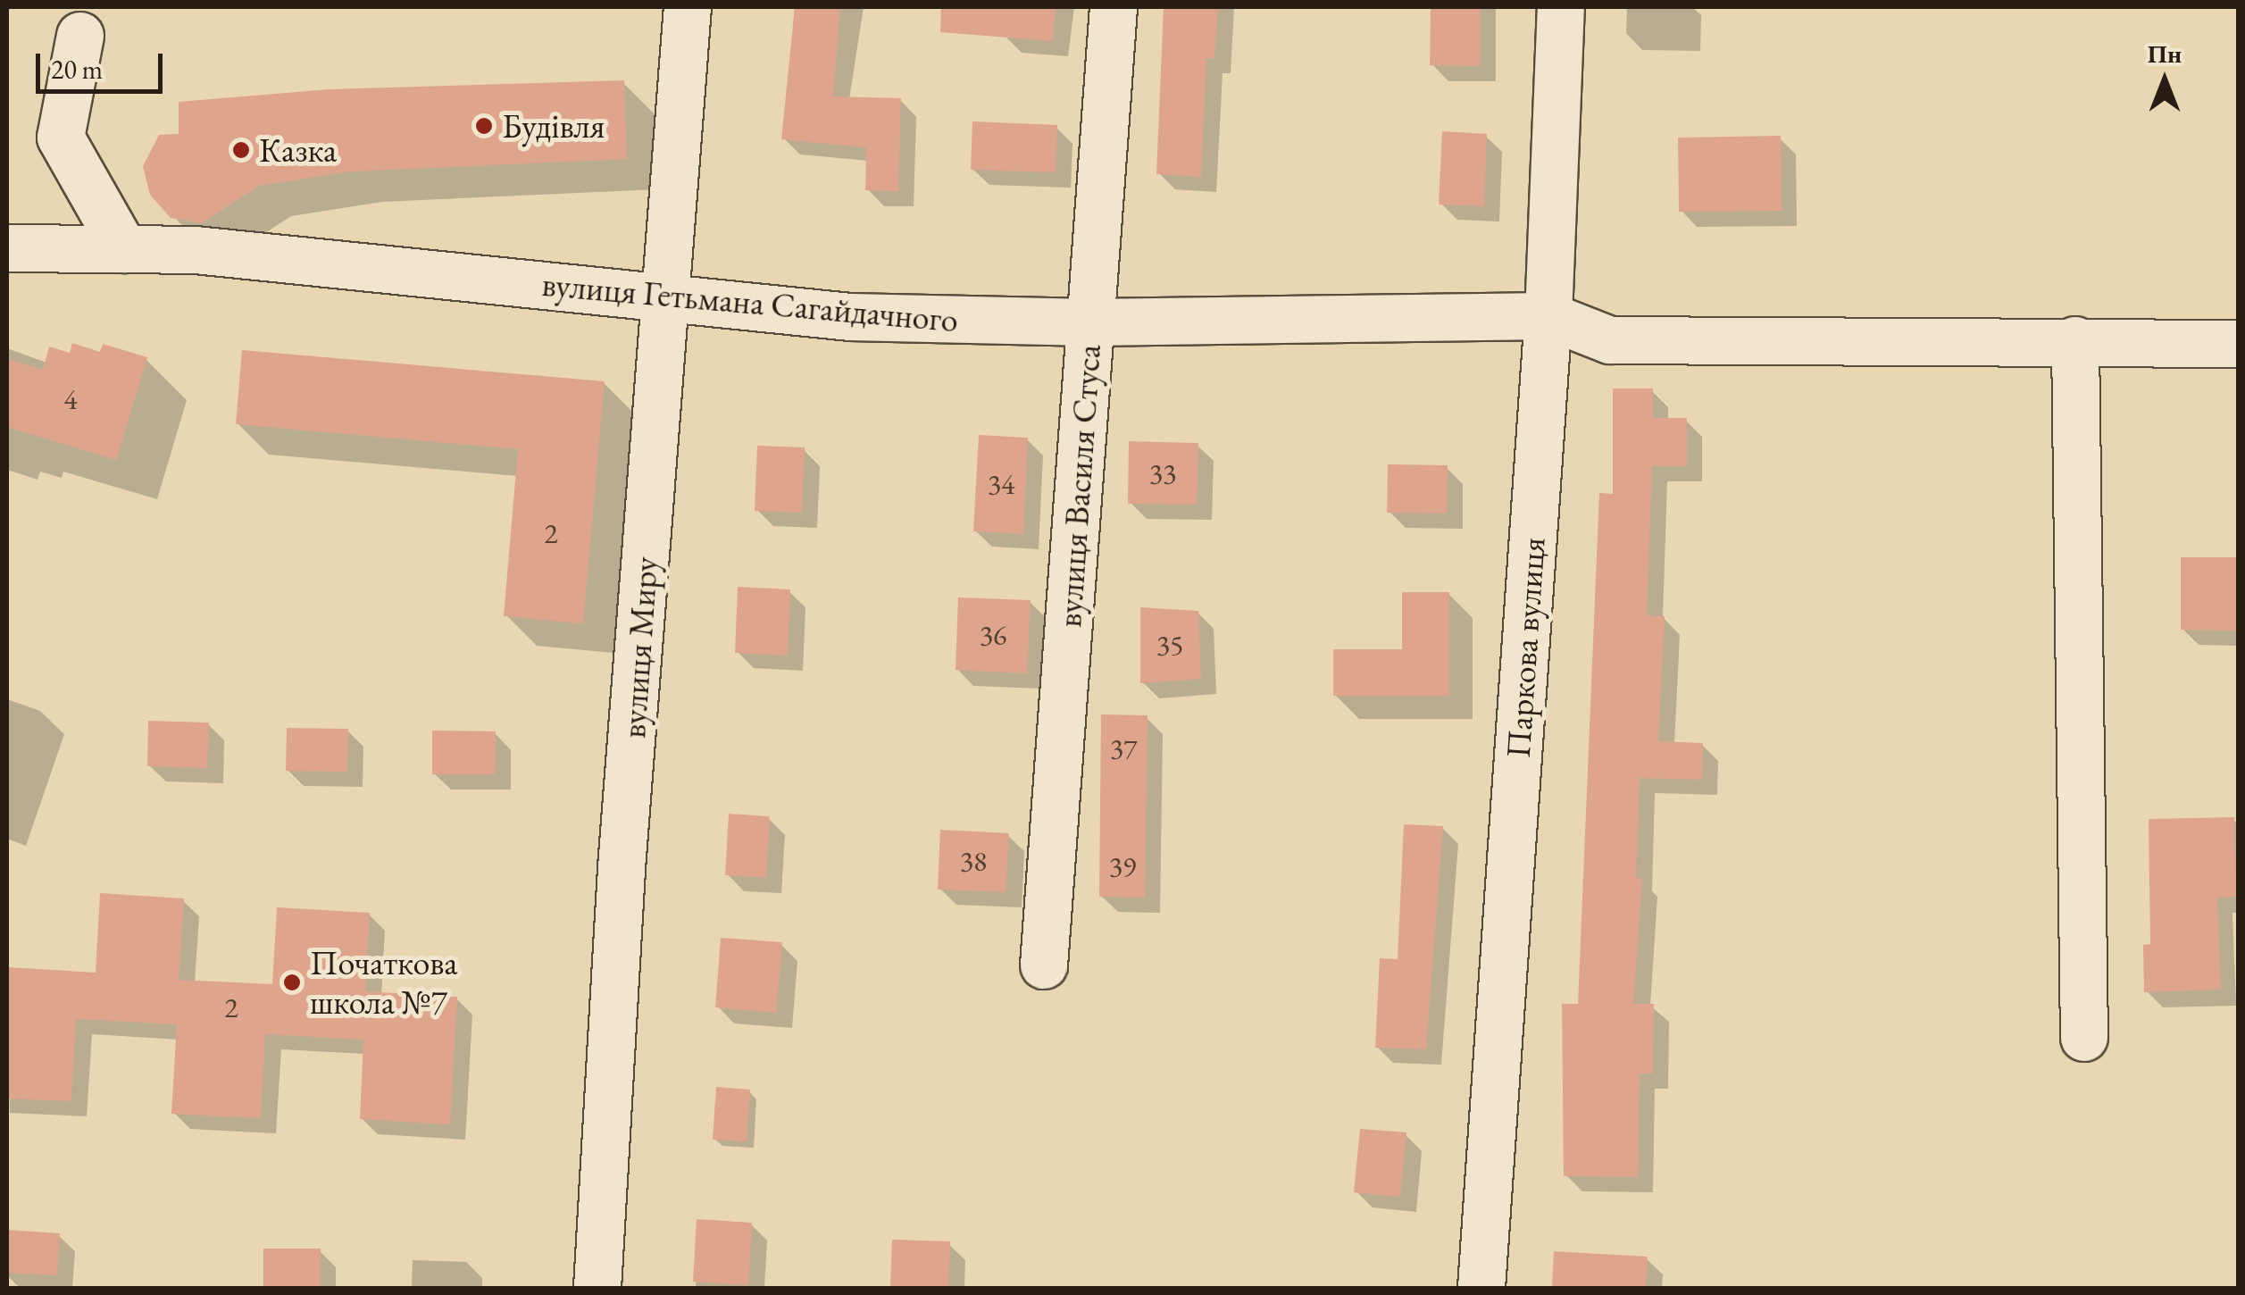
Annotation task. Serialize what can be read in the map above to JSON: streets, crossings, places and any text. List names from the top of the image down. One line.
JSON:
{"streets":{"street":["вулиця Гетьмана Сагайдачного","вулиця Василя Стуса","вулиця Миру","Паркова вулиця"]},"crossings":[["вулиця Гетьмана Сагайдачного","вулиця Василя Стуса"],["вулиця Гетьмана Сагайдачного","вулиця Миру"],["вулиця Гетьмана Сагайдачного","Паркова вулиця"]],"places":["Будівля","Казка","Початкова школа №7"],"house_numbers":["4","33","34","2","36","35","37","38","39","2"],"scale_bar":"20 m","north":"top"}
